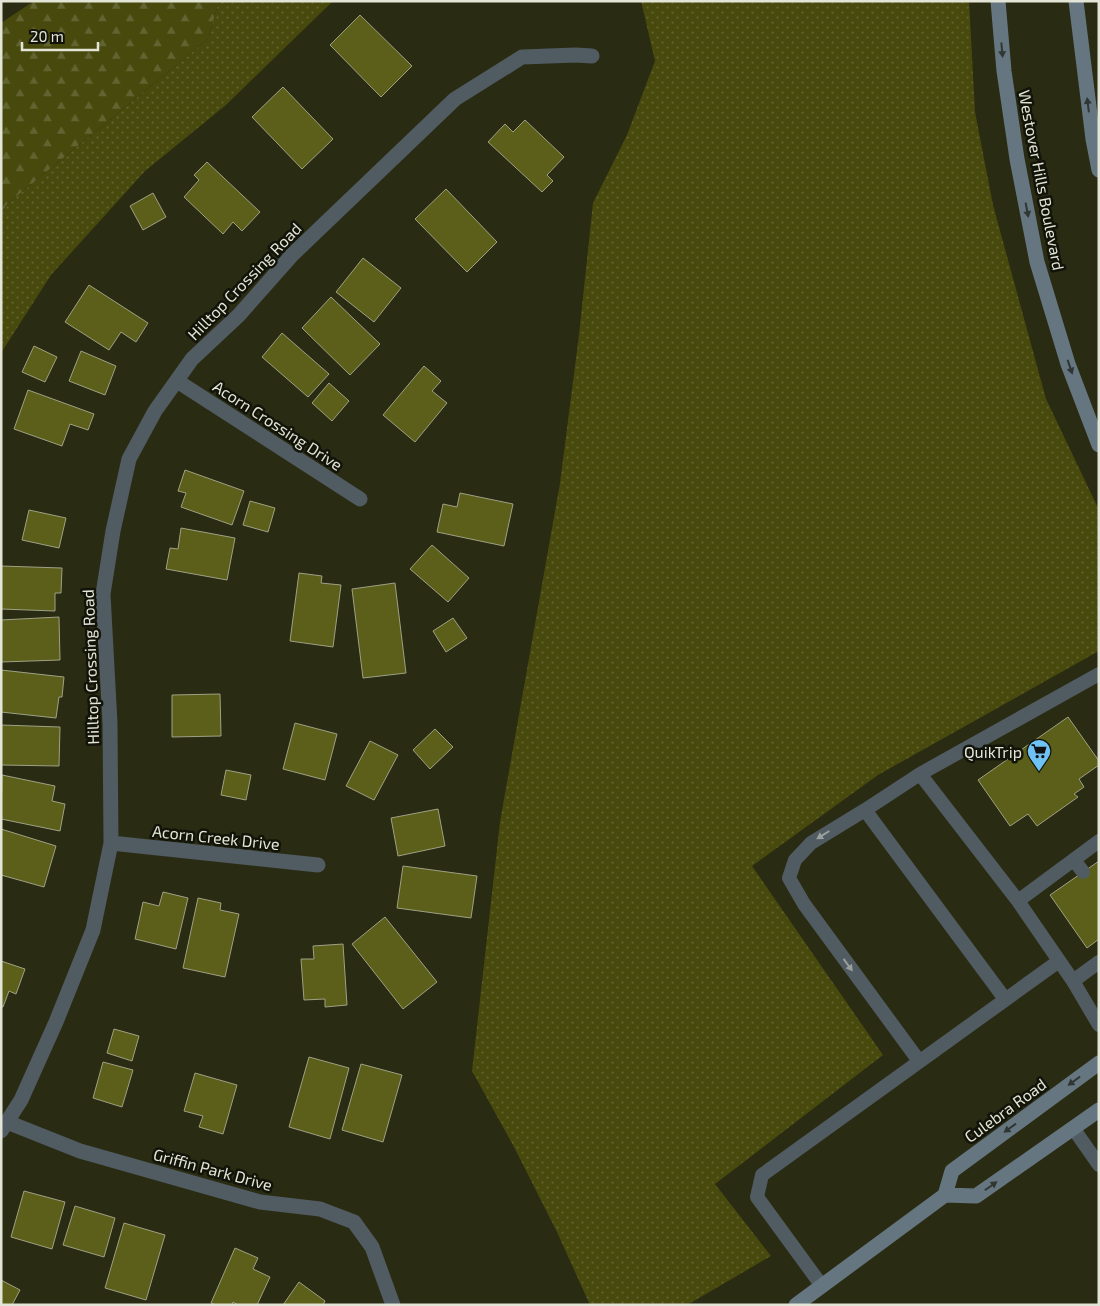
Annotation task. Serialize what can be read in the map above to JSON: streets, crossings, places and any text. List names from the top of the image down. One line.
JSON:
{"streets":{"main road":["Westover Hills Boulevard","Culebra Road"],"street":["Hilltop Crossing Road","Acorn Crossing Drive","Acorn Creek Drive","Griffin Park Drive"]},"crossings":[["Hilltop Crossing Road","Acorn Crossing Drive"],["Hilltop Crossing Road","Acorn Creek Drive"],["Hilltop Crossing Road","Griffin Park Drive"]],"places":{"supermarket":["QuikTrip"]},"scale_bar":"20 m"}
